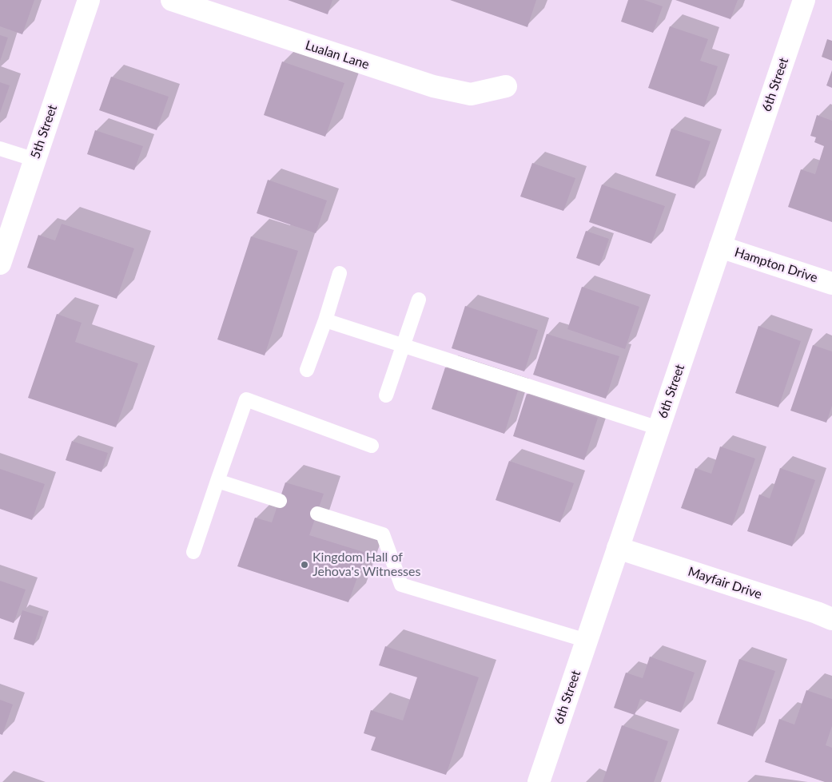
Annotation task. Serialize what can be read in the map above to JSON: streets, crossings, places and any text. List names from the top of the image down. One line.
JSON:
{"streets":{"street":["Lualan Lane","6th Street","5th Street","Hampton Drive","Mayfair Drive"]},"crossings":[["6th Street","Hampton Drive"],["6th Street","Mayfair Drive"]],"places":["Kingdom Hall of Jehova's Witnesses"]}
